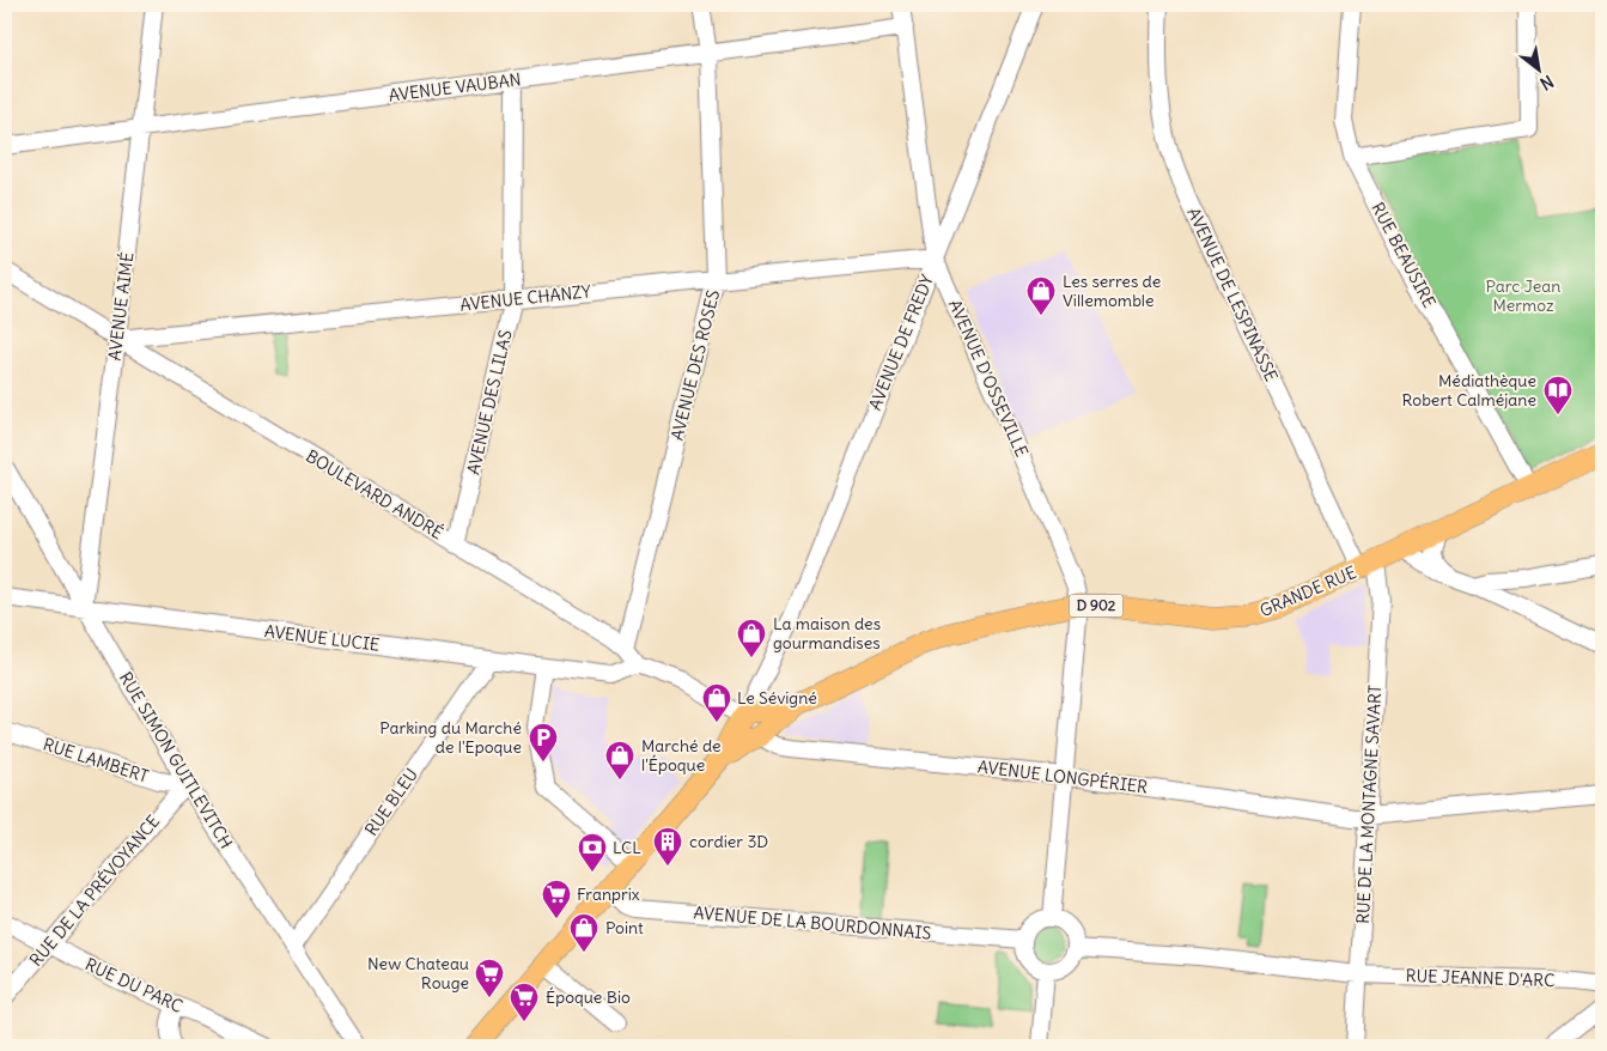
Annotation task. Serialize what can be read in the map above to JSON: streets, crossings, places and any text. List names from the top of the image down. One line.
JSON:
{"streets":{"main road":["GRANDE RUE","D 902"],"street":["AVENUE VAUBAN","RUE BEAUSIRE","AVENUE DE LESPINASSE","AVENUE CHANZY","AVENUE AIMÉ","AVENUE DE FREDY","AVENUE DES ROSES","AVENUE D'OSSEVILLE","AVENUE DES LILAS","BOULEVARD ANDRÉ","AVENUE LUCIE","RUE LAMBERT","RUE SIMON GUITLEVITCH","AVENUE LONGPÉRIER","RUE BLEU","RUE DE LA MONTAGNE SAVART","RUE DE LA PRÉVOYANCE","AVENUE DE LA BOURDONNAIS","RUE JEANNE D'ARC","RUE DU PARC"]},"crossings":[["AVENUE VAUBAN","AVENUE AIMÉ"],["AVENUE VAUBAN","AVENUE DES ROSES"],["AVENUE VAUBAN","AVENUE D'OSSEVILLE"],["AVENUE VAUBAN","AVENUE DES LILAS"],["RUE BEAUSIRE","GRANDE RUE"],["AVENUE DE LESPINASSE","GRANDE RUE"],["AVENUE DE LESPINASSE","RUE DE LA MONTAGNE SAVART"],["AVENUE CHANZY","AVENUE AIMÉ"],["AVENUE CHANZY","AVENUE DE FREDY"],["AVENUE CHANZY","AVENUE DES ROSES"],["AVENUE CHANZY","AVENUE D'OSSEVILLE"],["AVENUE CHANZY","AVENUE DES LILAS"],["AVENUE CHANZY","BOULEVARD ANDRÉ"],["AVENUE AIMÉ","BOULEVARD ANDRÉ"],["AVENUE AIMÉ","AVENUE LUCIE"],["AVENUE AIMÉ","RUE SIMON GUITLEVITCH"],["AVENUE DE FREDY","AVENUE D'OSSEVILLE"],["AVENUE DE FREDY","GRANDE RUE"],["AVENUE DE FREDY","AVENUE LONGPÉRIER"],["AVENUE DES ROSES","BOULEVARD ANDRÉ"],["AVENUE D'OSSEVILLE","GRANDE RUE"],["AVENUE DES LILAS","BOULEVARD ANDRÉ"],["BOULEVARD ANDRÉ","AVENUE LUCIE"],["GRANDE RUE","AVENUE LONGPÉRIER"],["GRANDE RUE","RUE DE LA MONTAGNE SAVART"],["AVENUE LUCIE","RUE SIMON GUITLEVITCH"],["AVENUE LUCIE","RUE BLEU"],["RUE LAMBERT","RUE SIMON GUITLEVITCH"],["RUE LAMBERT","RUE DE LA PRÉVOYANCE"],["RUE SIMON GUITLEVITCH","RUE BLEU"],["RUE SIMON GUITLEVITCH","RUE DE LA PRÉVOYANCE"],["AVENUE LONGPÉRIER","RUE DE LA MONTAGNE SAVART"],["RUE DE LA MONTAGNE SAVART","RUE JEANNE D'ARC"],["RUE DE LA PRÉVOYANCE","RUE DU PARC"]],"parks":["Parc Jean Mermoz"],"places":{"shop":["Les serres de Villemomble","La maison des gourmandises","Le Sévigné","Marché de l'Époque","Point"],"library":["Médiathèque Robert Calméjane"],"parking":["Parking du Marché de l'Epoque"],"building":["cordier 3D"],"bank":["LCL"],"supermarket":["Franprix","New Chateau Rouge","Époque Bio"]},"north":"bottom right"}
